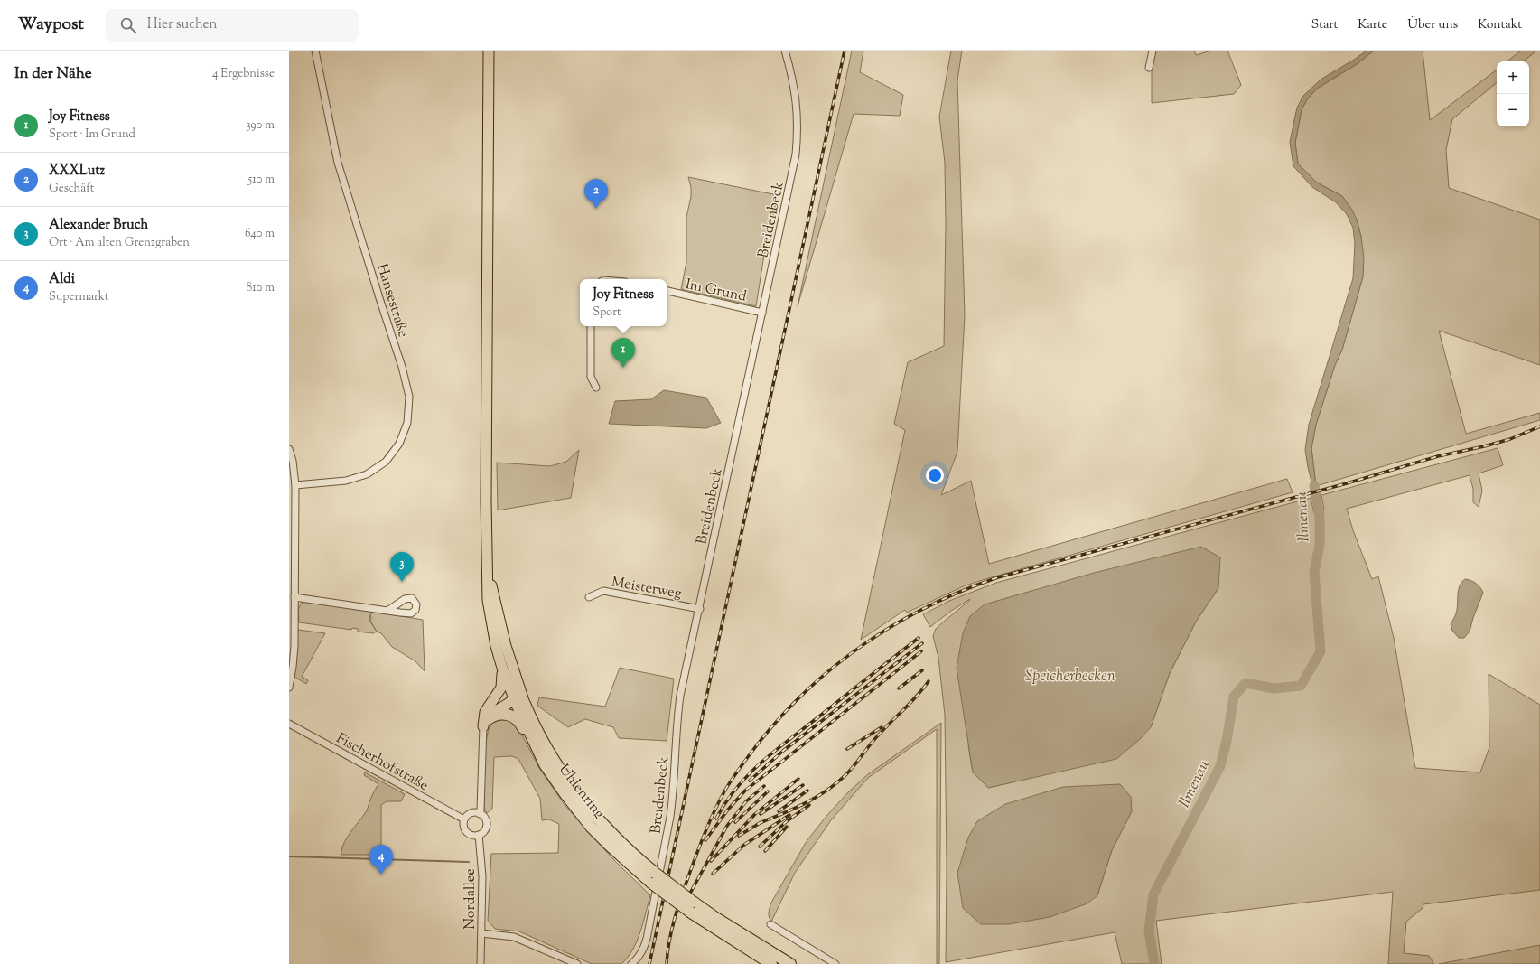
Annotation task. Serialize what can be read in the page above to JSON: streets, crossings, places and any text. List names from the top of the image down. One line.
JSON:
{"streets":{"highway":["Uhlenring"],"street":["Breidenbeck","Im Grund","Hansestraße","Meisterweg","Fischerhofstraße","Nordallee"]},"crossings":[["Breidenbeck","Im Grund"],["Breidenbeck","Meisterweg"],["Fischerhofstraße","Nordallee"]],"water":["Ilmenau","Speicherbecken"],"page":{"header":"Waypost","search":"Hier suchen","nav":["Start","Karte","Über uns","Kontakt"],"heading":["In der Nähe","4 Ergebnisse"],"map_buttons":["+","−"],"list":[{"mark":"1","name":"Joy Fitness","note":"Sport · Im Grund","value":"390 m"},{"mark":"2","name":"XXXLutz","note":"Geschäft","value":"510 m"},{"mark":"3","name":"Alexander Bruch","note":"Ort · Am alten Grenzgraben","value":"640 m"},{"mark":"4","name":"Aldi","note":"Supermarkt","value":"810 m"}],"pins":["2","1","3","4"],"popup":["Joy Fitness","Sport"]}}
